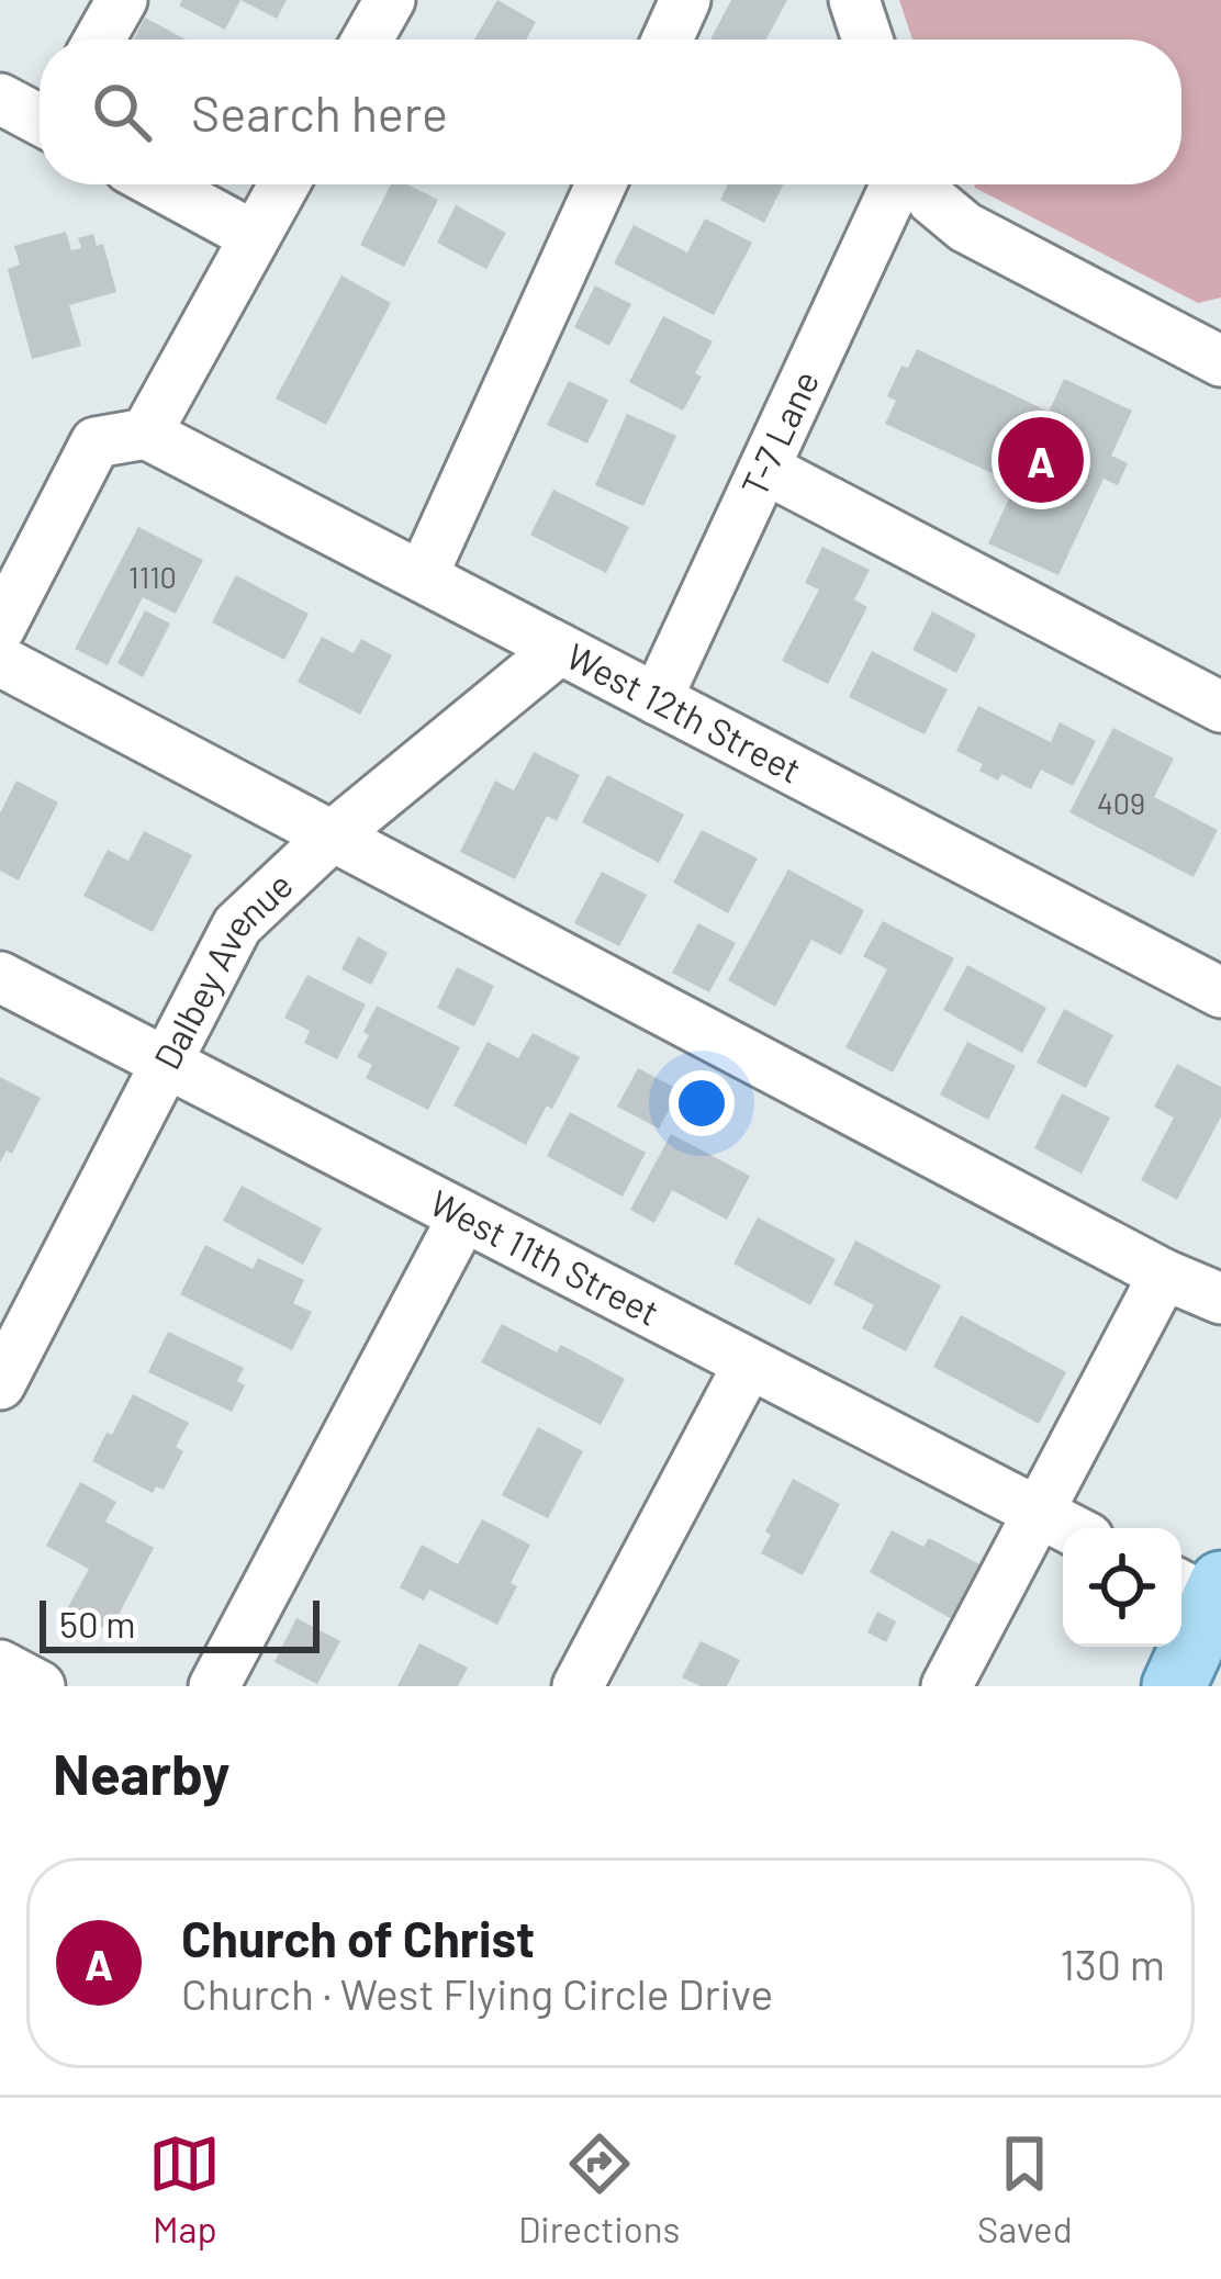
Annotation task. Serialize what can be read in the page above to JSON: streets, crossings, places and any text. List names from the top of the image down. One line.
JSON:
{"streets":{"street":["T-7 Lane","West 12th Street","Dalbey Avenue","West 11th Street"]},"crossings":[["T-7 Lane","West 12th Street"],["West 12th Street","Dalbey Avenue"],["Dalbey Avenue","West 11th Street"]],"house_numbers":["1110","409"],"scale_bar":"50 m","page":{"search":"Search here","pins":"A","scale":"50 m","heading":"Nearby","list":[{"mark":"A","name":"Church of Christ","note":"Church · West Flying Circle Drive","value":"130 m"}],"nav":["Map","Directions","Saved"]}}
